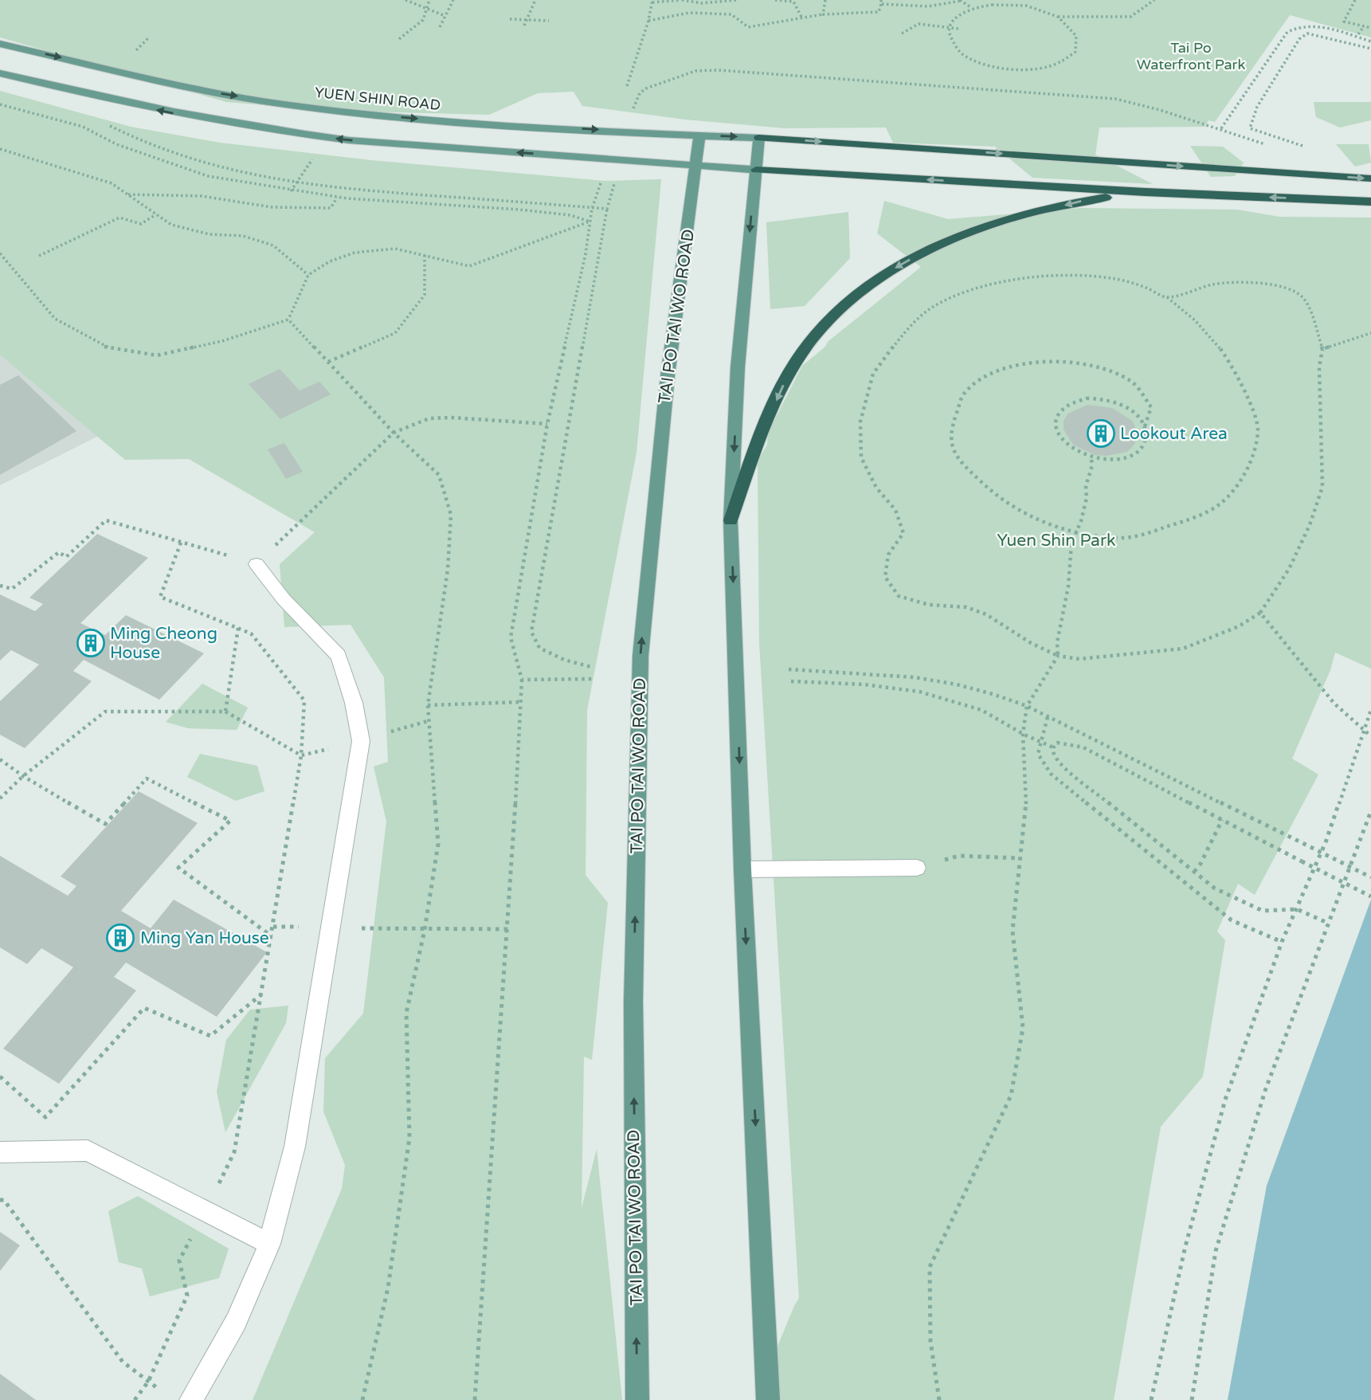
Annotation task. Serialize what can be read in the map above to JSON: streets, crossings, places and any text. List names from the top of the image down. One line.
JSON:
{"streets":{"main road":["YUEN SHIN ROAD","TAI PO TAI WO ROAD"]},"crossings":[["YUEN SHIN ROAD","TAI PO TAI WO ROAD"]],"parks":["Tai Po Waterfront Park","Yuen Shin Park"],"places":{"building":["Lookout Area","Ming Cheong House","Ming Yan House"]}}
